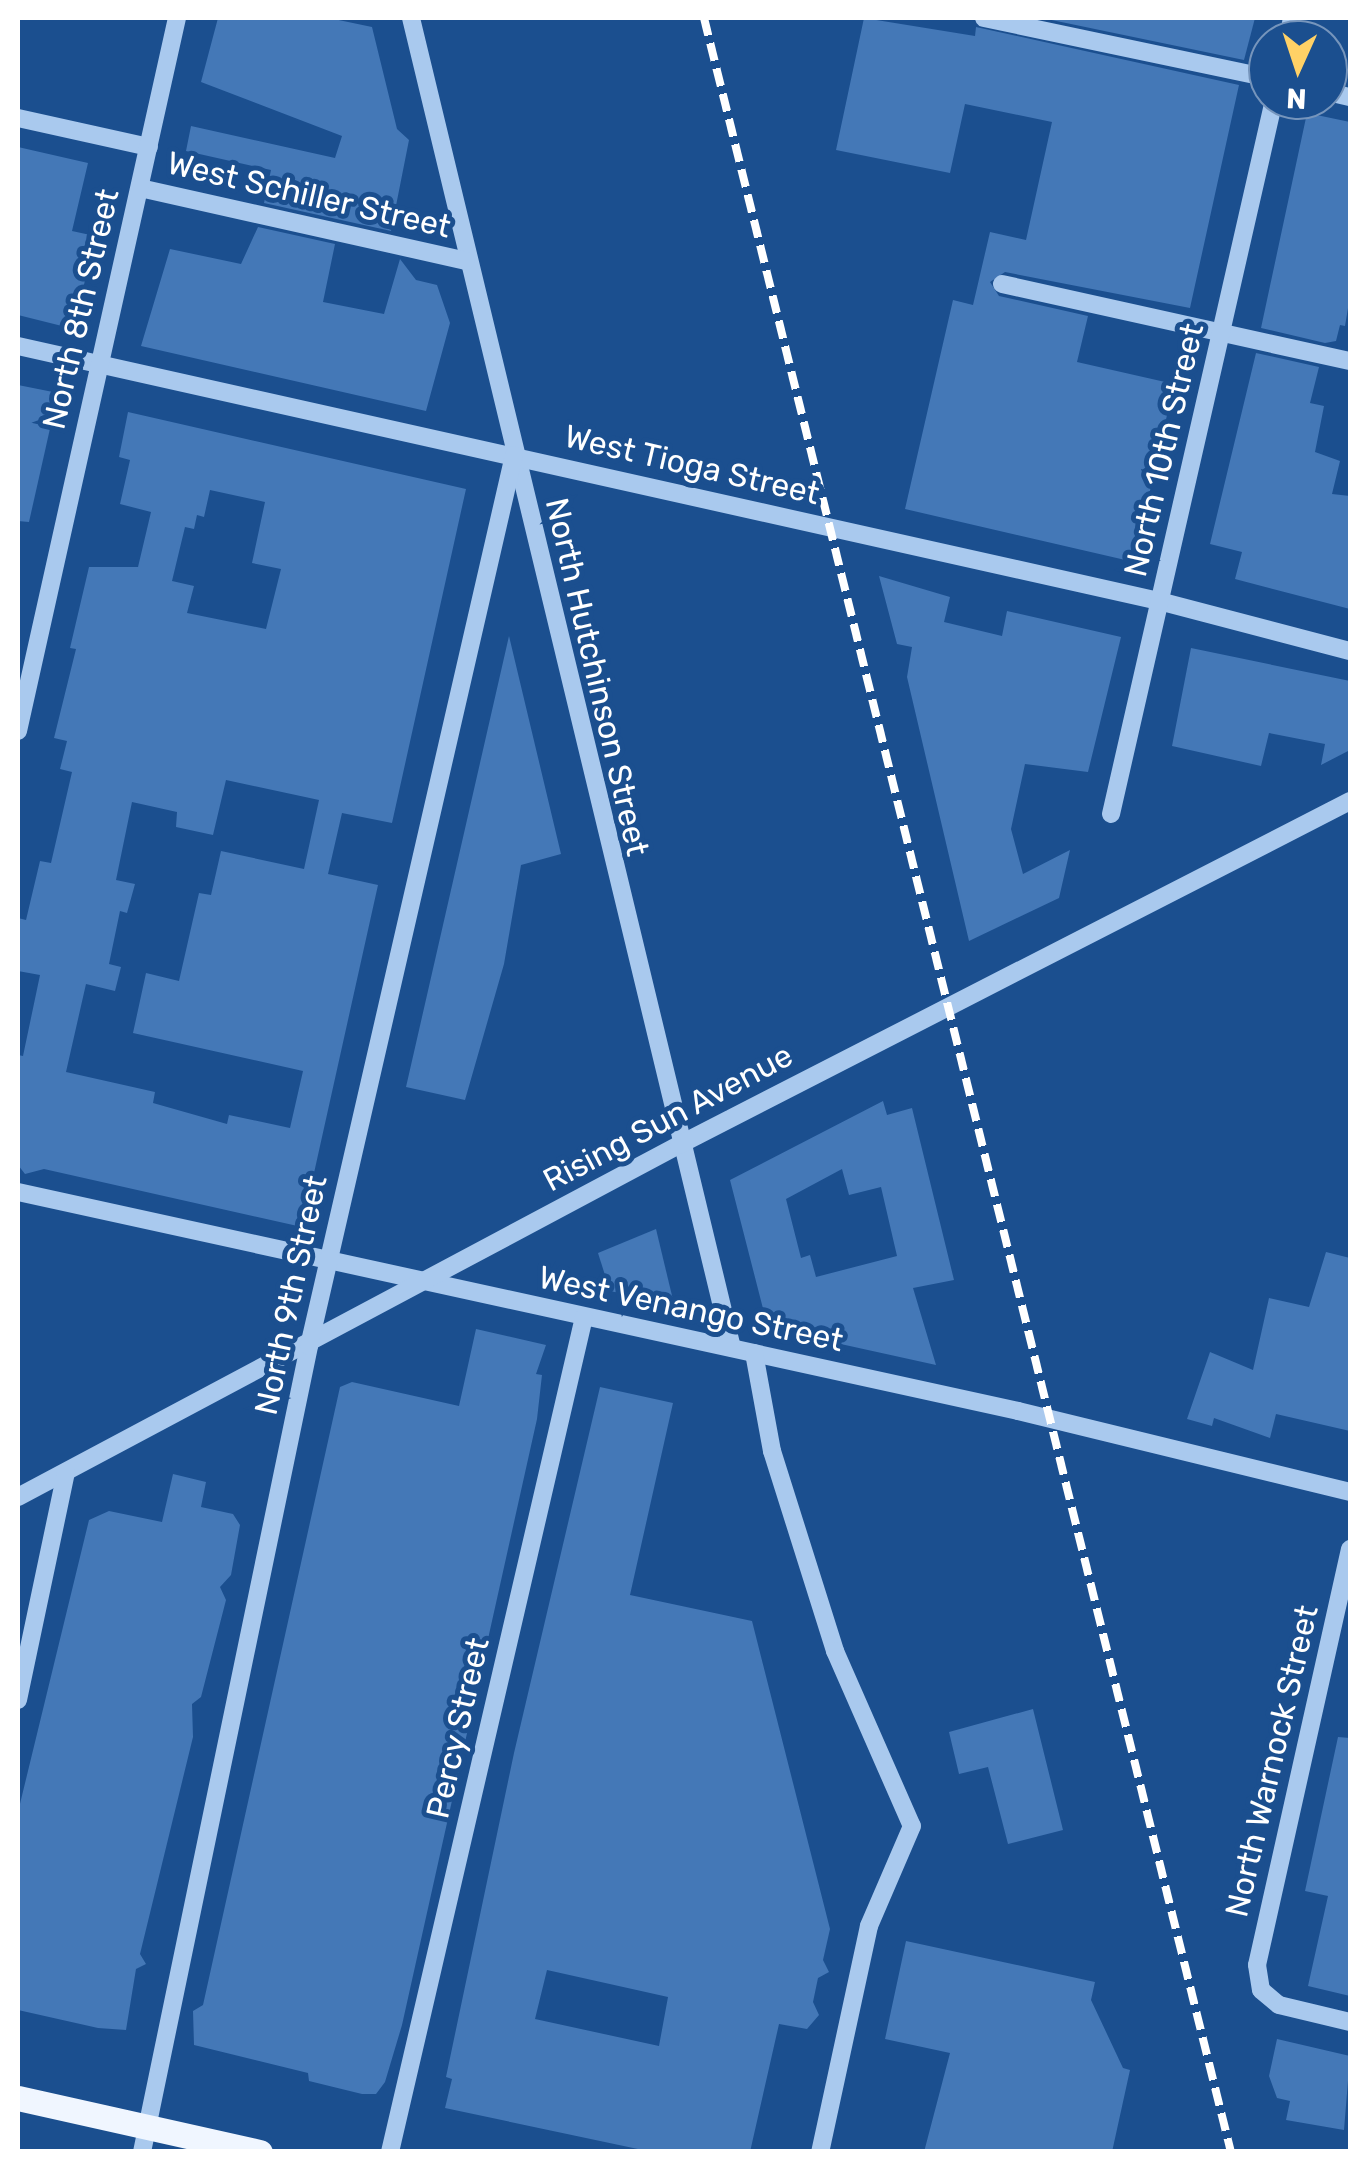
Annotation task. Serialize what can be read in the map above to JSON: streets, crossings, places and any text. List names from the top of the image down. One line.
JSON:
{"streets":{"street":["West Schiller Street","North 8th Street","North 10th Street","West Tioga Street","North Hutchinson Street","Rising Sun Avenue","North 9th Street","West Venango Street","Percy Street","North Warnock Street"]},"crossings":[["West Schiller Street","North 8th Street"],["West Schiller Street","North Hutchinson Street"],["North 8th Street","West Tioga Street"],["North 10th Street","West Tioga Street"],["West Tioga Street","North Hutchinson Street"],["West Tioga Street","North 9th Street"],["North Hutchinson Street","Rising Sun Avenue"],["North Hutchinson Street","North 9th Street"],["North Hutchinson Street","West Venango Street"],["Rising Sun Avenue","North 9th Street"],["Rising Sun Avenue","West Venango Street"],["North 9th Street","West Venango Street"],["West Venango Street","Percy Street"]],"north":"bottom"}
